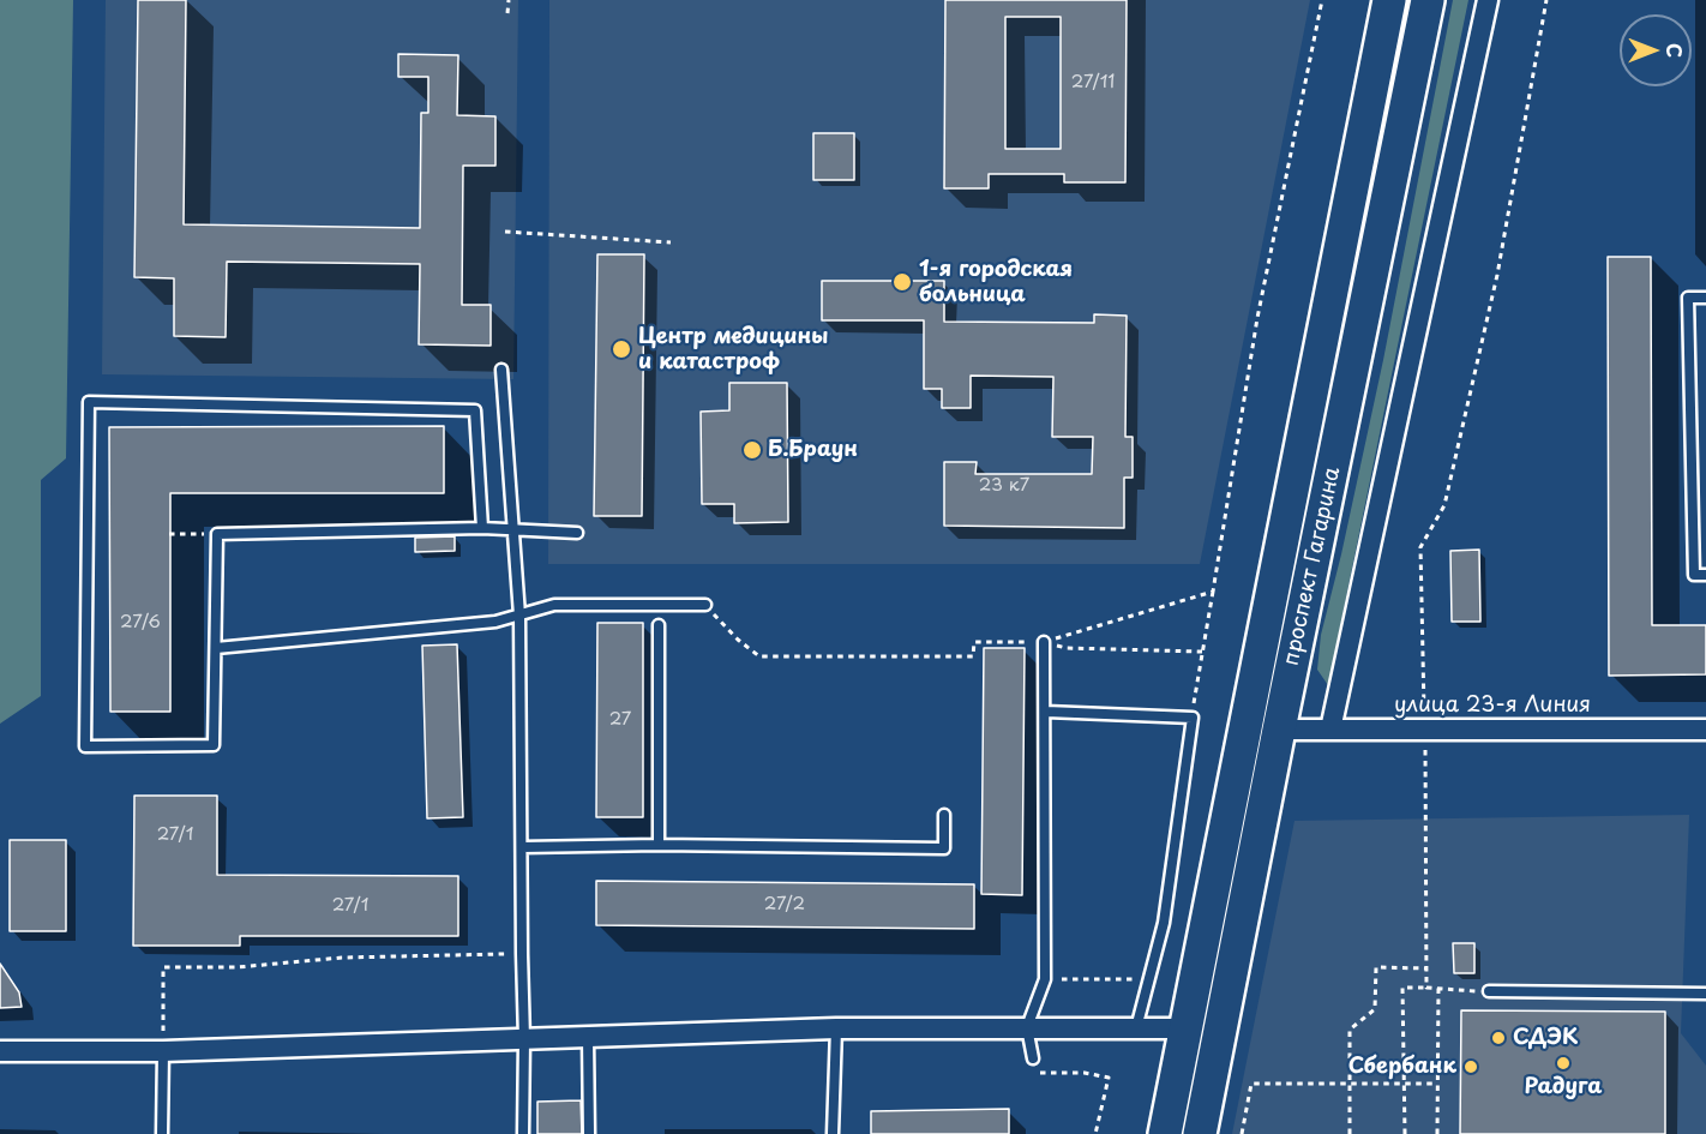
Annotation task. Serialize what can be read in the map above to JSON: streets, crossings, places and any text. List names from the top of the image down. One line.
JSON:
{"streets":{"main road":["проспект Гагарина"],"street":["улица 23-я Линия"]},"crossings":[["проспект Гагарина","улица 23-я Линия"]],"places":["1-я городская больница","Центр медицины и катастроф","Б.Браун","СДЭК","Радуга","Сбербанк"],"house_numbers":["27/11","23 к7","27/6","27","27/1","27/2","27/1"],"north":"right"}
